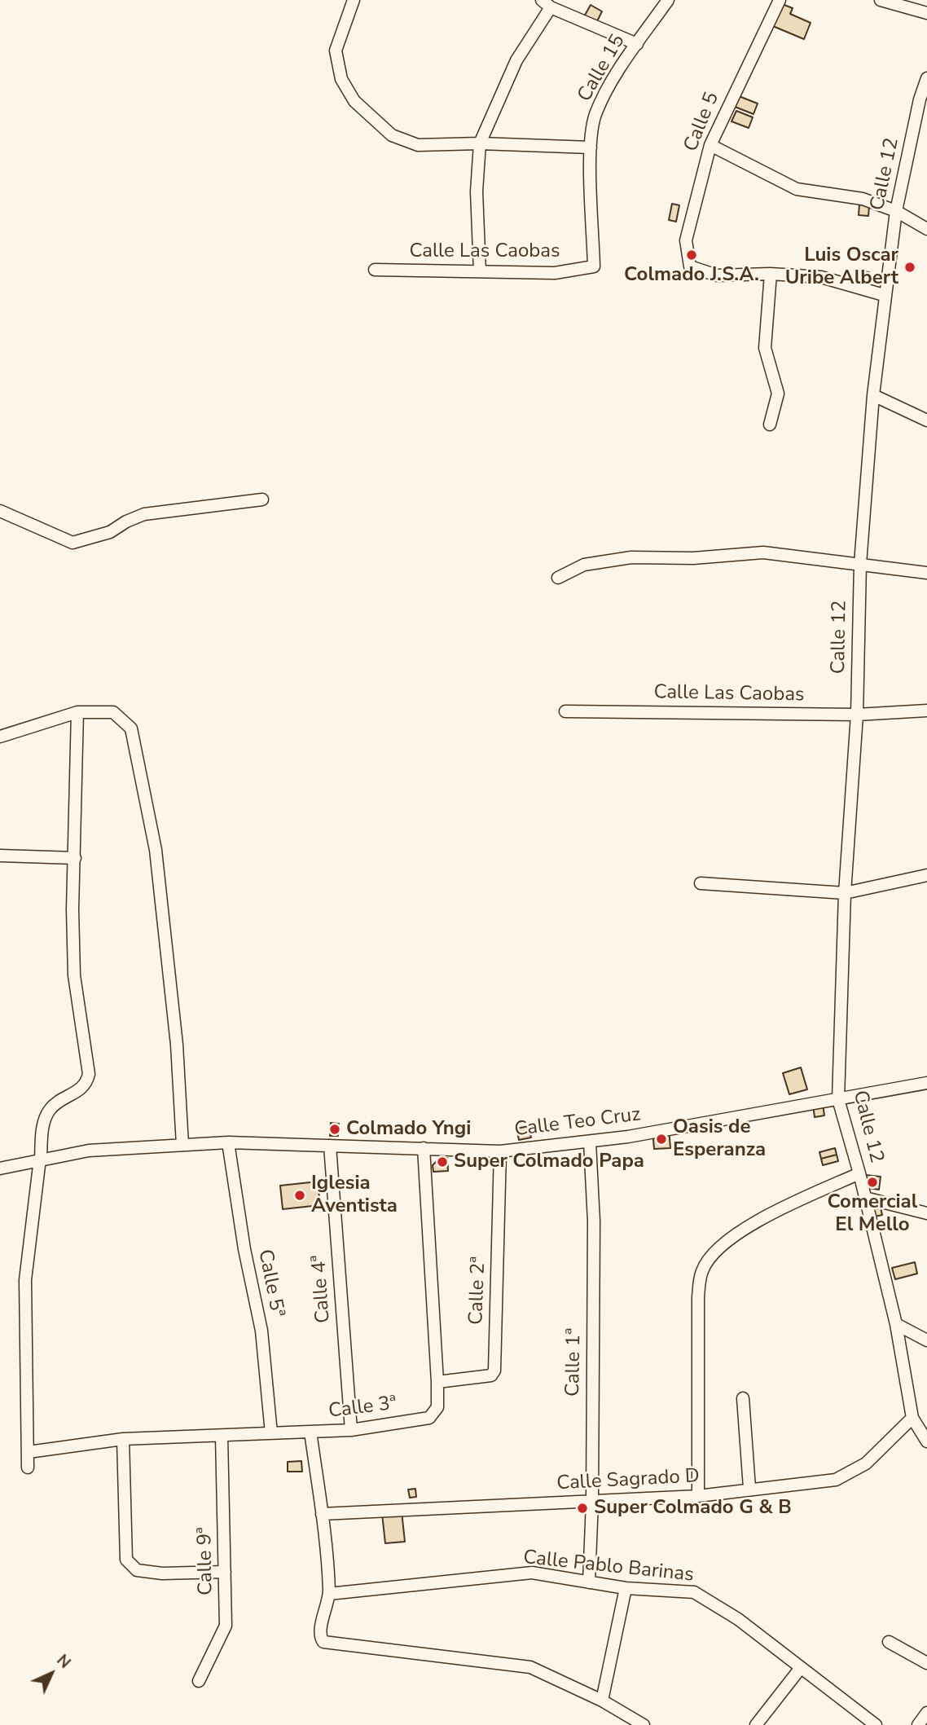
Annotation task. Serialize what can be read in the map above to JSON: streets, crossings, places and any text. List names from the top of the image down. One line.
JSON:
{"streets":{"street":["Calle 15","Calle 5","Calle 12","Calle Las Caobas","Calle Teo Cruz","Calle 5ª","Calle 4ª","Calle 2ª","Calle 1ª","Calle 3ª","Calle Sagrado D","Calle 9ª","Calle Pablo Barinas"]},"crossings":[["Calle 15","Calle Las Caobas"],["Calle 12","Calle Las Caobas"],["Calle 12","Calle Teo Cruz"],["Calle 12","Calle Sagrado D"],["Calle Teo Cruz","Calle 5ª"],["Calle Teo Cruz","Calle 4ª"],["Calle Teo Cruz","Calle 2ª"],["Calle Teo Cruz","Calle 1ª"],["Calle Teo Cruz","Calle 3ª"],["Calle 5ª","Calle 3ª"],["Calle 4ª","Calle 3ª"],["Calle 2ª","Calle 3ª"],["Calle 1ª","Calle Sagrado D"],["Calle 1ª","Calle Pablo Barinas"],["Calle 3ª","Calle 9ª"]],"places":["Colmado J.S.A.","Luis Oscar Uribe Albert","Colmado Yngi","Oasis de Esperanza","Super Colmado Papa","Comercial El Mello","Iglesia Aventista","Super Colmado G & B"],"north":"top right"}
